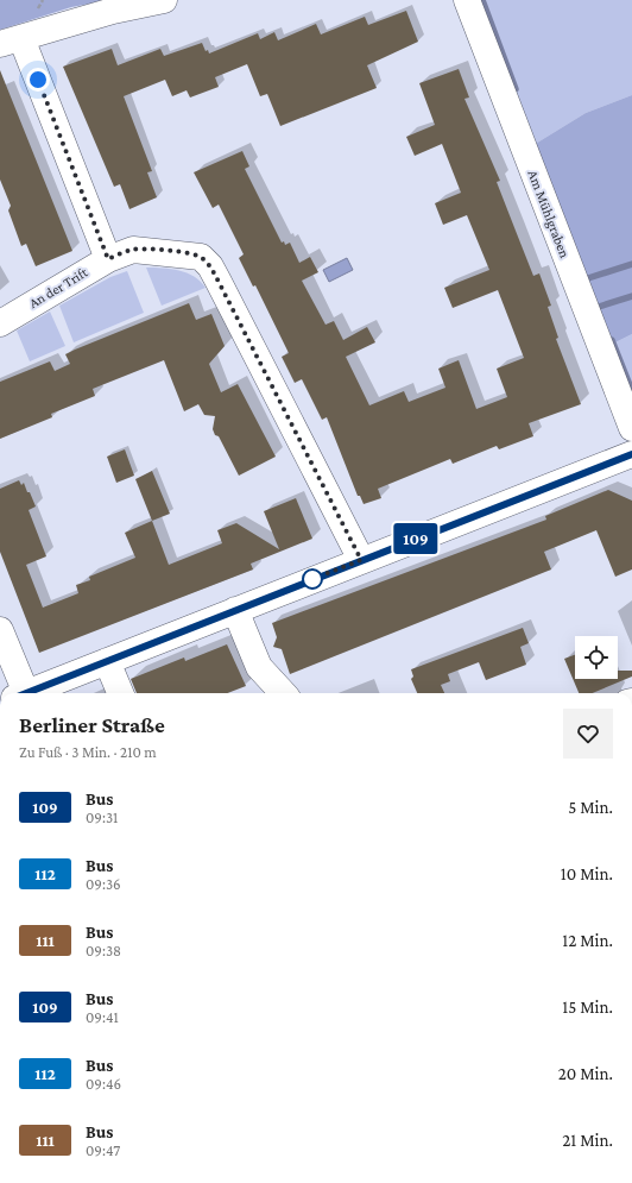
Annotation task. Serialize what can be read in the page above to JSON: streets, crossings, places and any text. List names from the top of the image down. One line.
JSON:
{"streets":{"street":["Am Mühlgraben","An der Trift"]},"lines":["bus line 109"],"page":{"on_map":"109","heading":["Berliner Straße","Zu Fuß · 3 Min. · 210 m"],"list":[{"mark":"109","name":"Bus","note":"09:31","value":"5 Min."},{"mark":"112","name":"Bus","note":"09:36","value":"10 Min."},{"mark":"111","name":"Bus","note":"09:38","value":"12 Min."},{"mark":"109","name":"Bus","note":"09:41","value":"15 Min."},{"mark":"112","name":"Bus","note":"09:46","value":"20 Min."},{"mark":"111","name":"Bus","note":"09:47","value":"21 Min."}]}}
